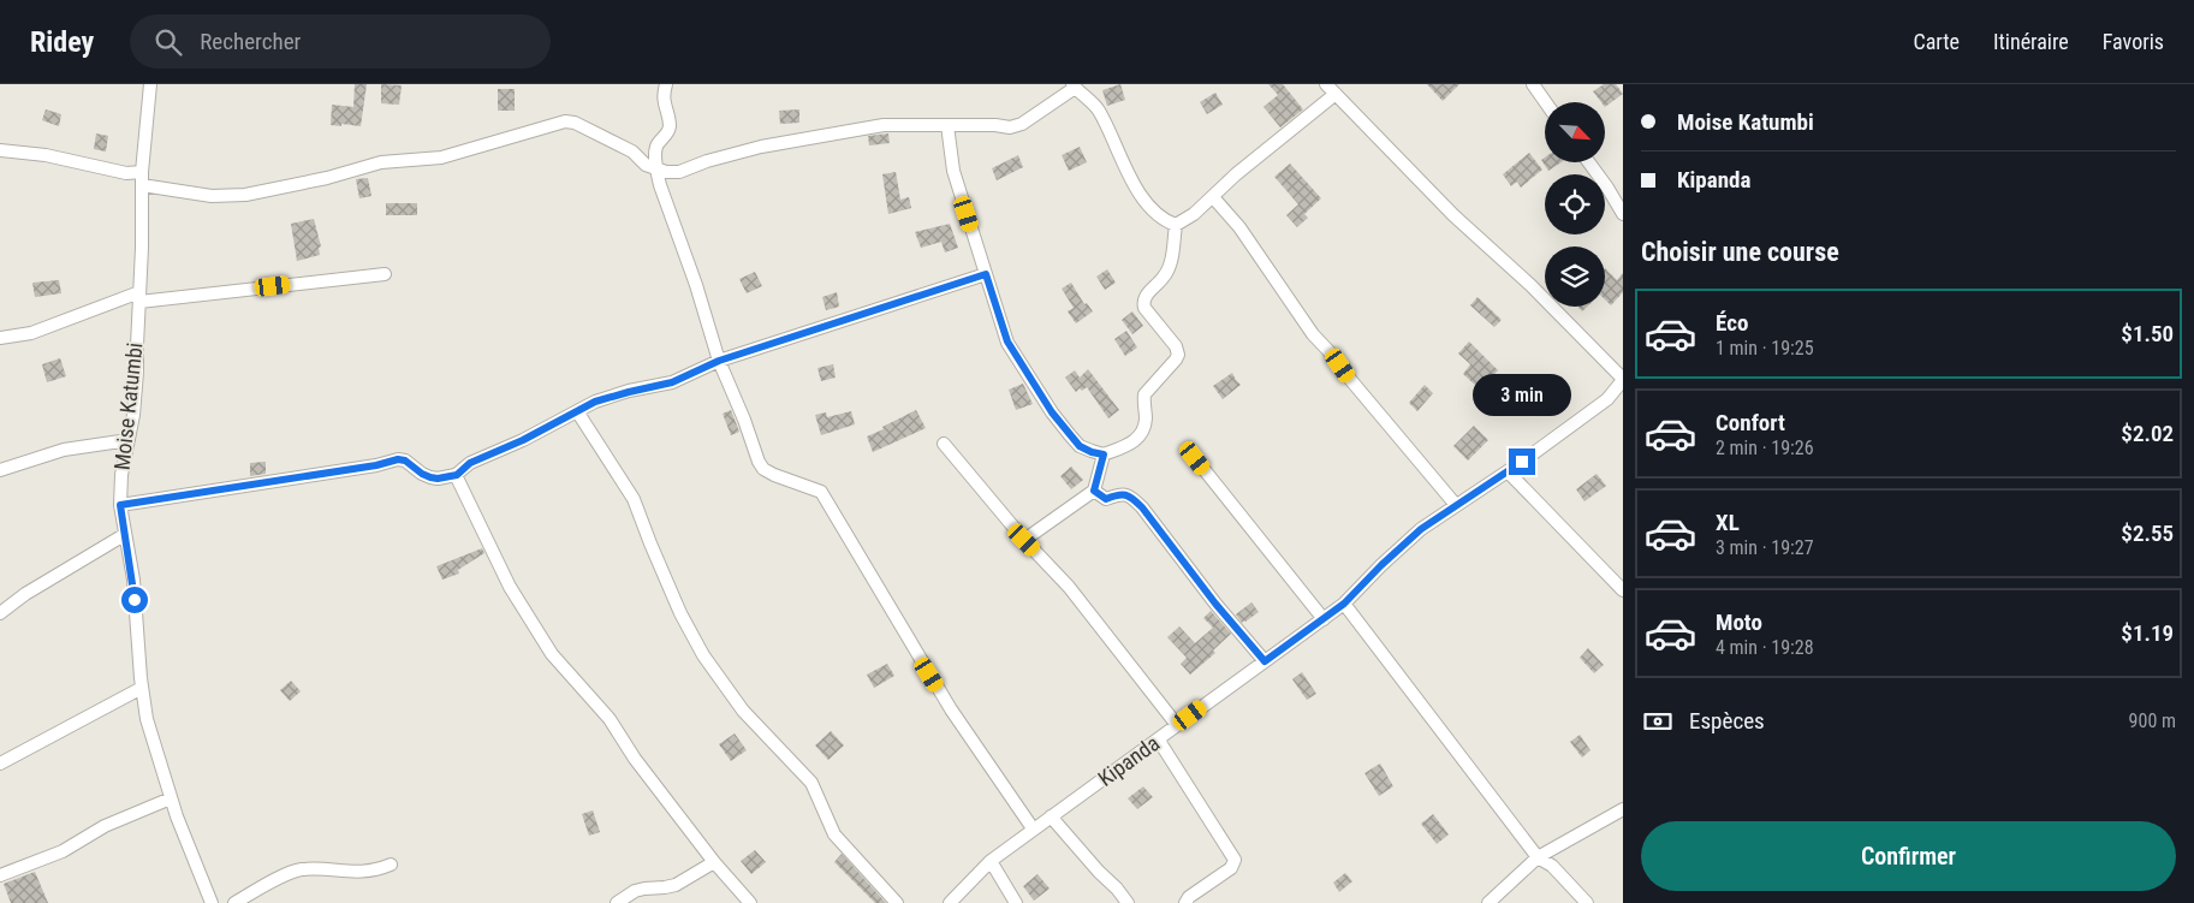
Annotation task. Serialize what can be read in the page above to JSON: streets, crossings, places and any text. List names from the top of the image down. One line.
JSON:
{"streets":{"street":["Moise Katumbi","Kipanda"]},"north":"bottom right","page":{"header":"Ridey","search":"Rechercher","nav":["Carte","Itinéraire","Favoris"],"banner":["Moise Katumbi","Kipanda"],"heading":"Choisir une course","list":[{"name":"Éco","note":"1 min · 19:25","value":"$1.50"},{"name":"Confort","note":"2 min · 19:26","value":"$2.02"},{"name":"XL","note":"3 min · 19:27","value":"$2.55"},{"name":"Moto","note":"4 min · 19:28","value":"$1.19"}],"bubble":"3 min","pay":["Espèces","900 m"],"buttons":"Confirmer"}}
